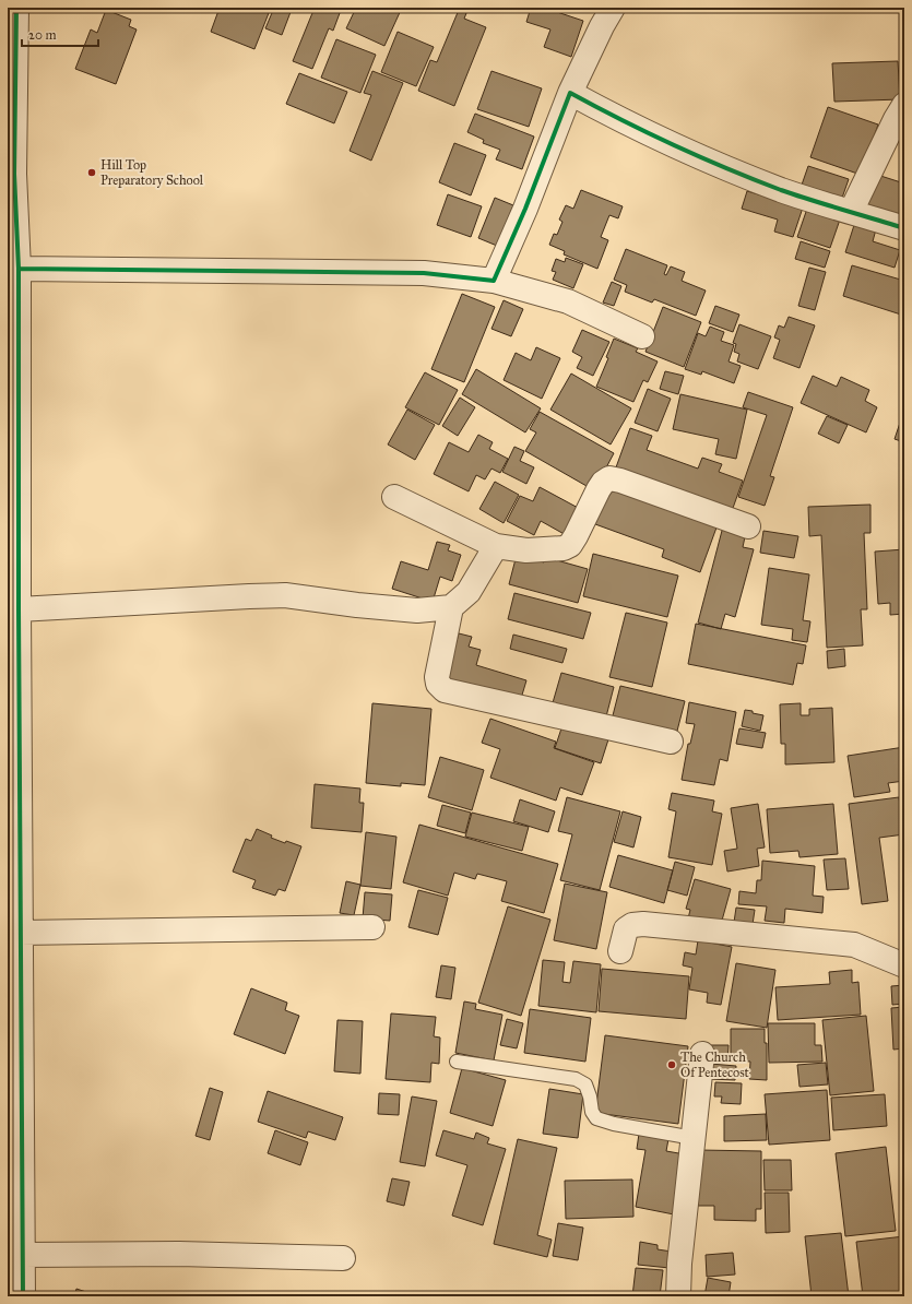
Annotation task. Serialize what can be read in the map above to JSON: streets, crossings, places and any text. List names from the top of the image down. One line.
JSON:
{"places":["Hill Top Preparatory School","The Church Of Pentecost"],"scale_bar":"20 m"}
